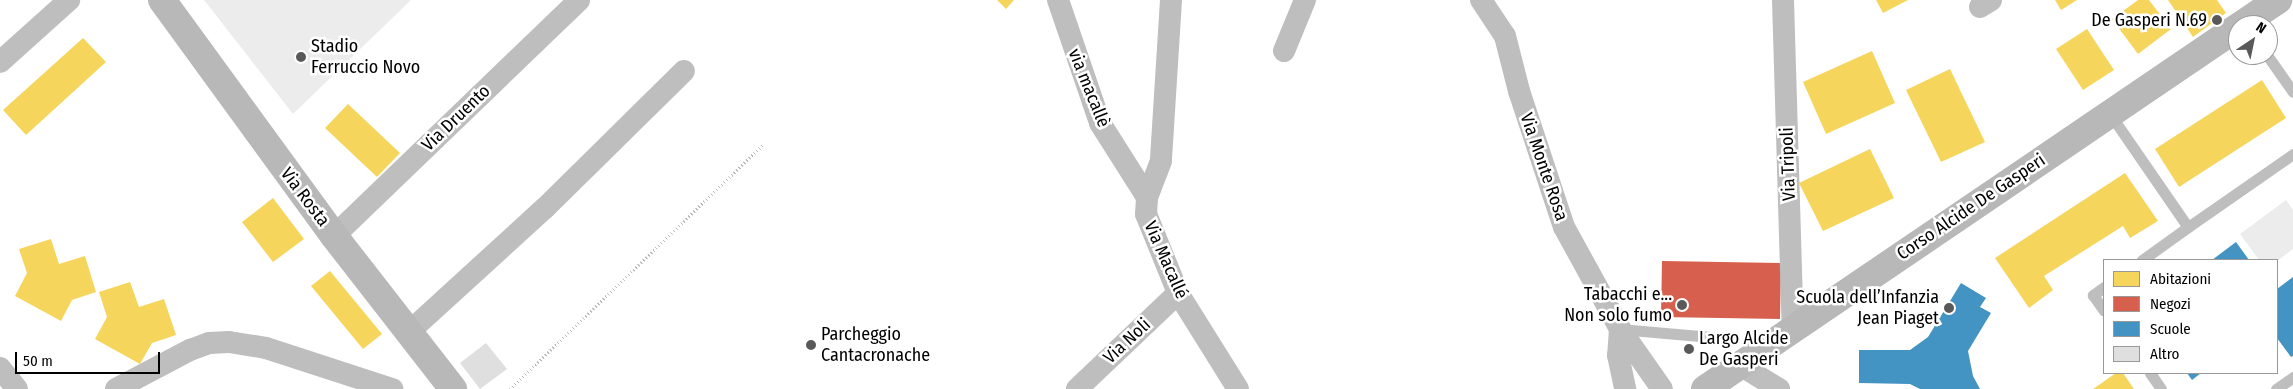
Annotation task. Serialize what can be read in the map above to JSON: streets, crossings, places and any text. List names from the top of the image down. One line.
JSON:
{"streets":{"street":["via macallè","Via Druento","Via Tripoli","Via Monte Rosa","Via Rosta","Corso Alcide De Gasperi","Via Macallé","Via Noli"]},"crossings":[["via macallè","Via Macallé"],["Via Druento","Via Rosta"],["Via Tripoli","Corso Alcide De Gasperi"],["Via Macallé","Via Noli"]],"places":["De Gasperi N.69","Stadio Ferruccio Novo","Tabacchi e... Non solo fumo","Scuola dell’Infanzia Jean Piaget","Parcheggio Cantacronache","Largo Alcide De Gasperi"],"legend":["Abitazioni","Negozi","Scuole","Altro"],"scale_bar":"50 m","north":"top right"}
